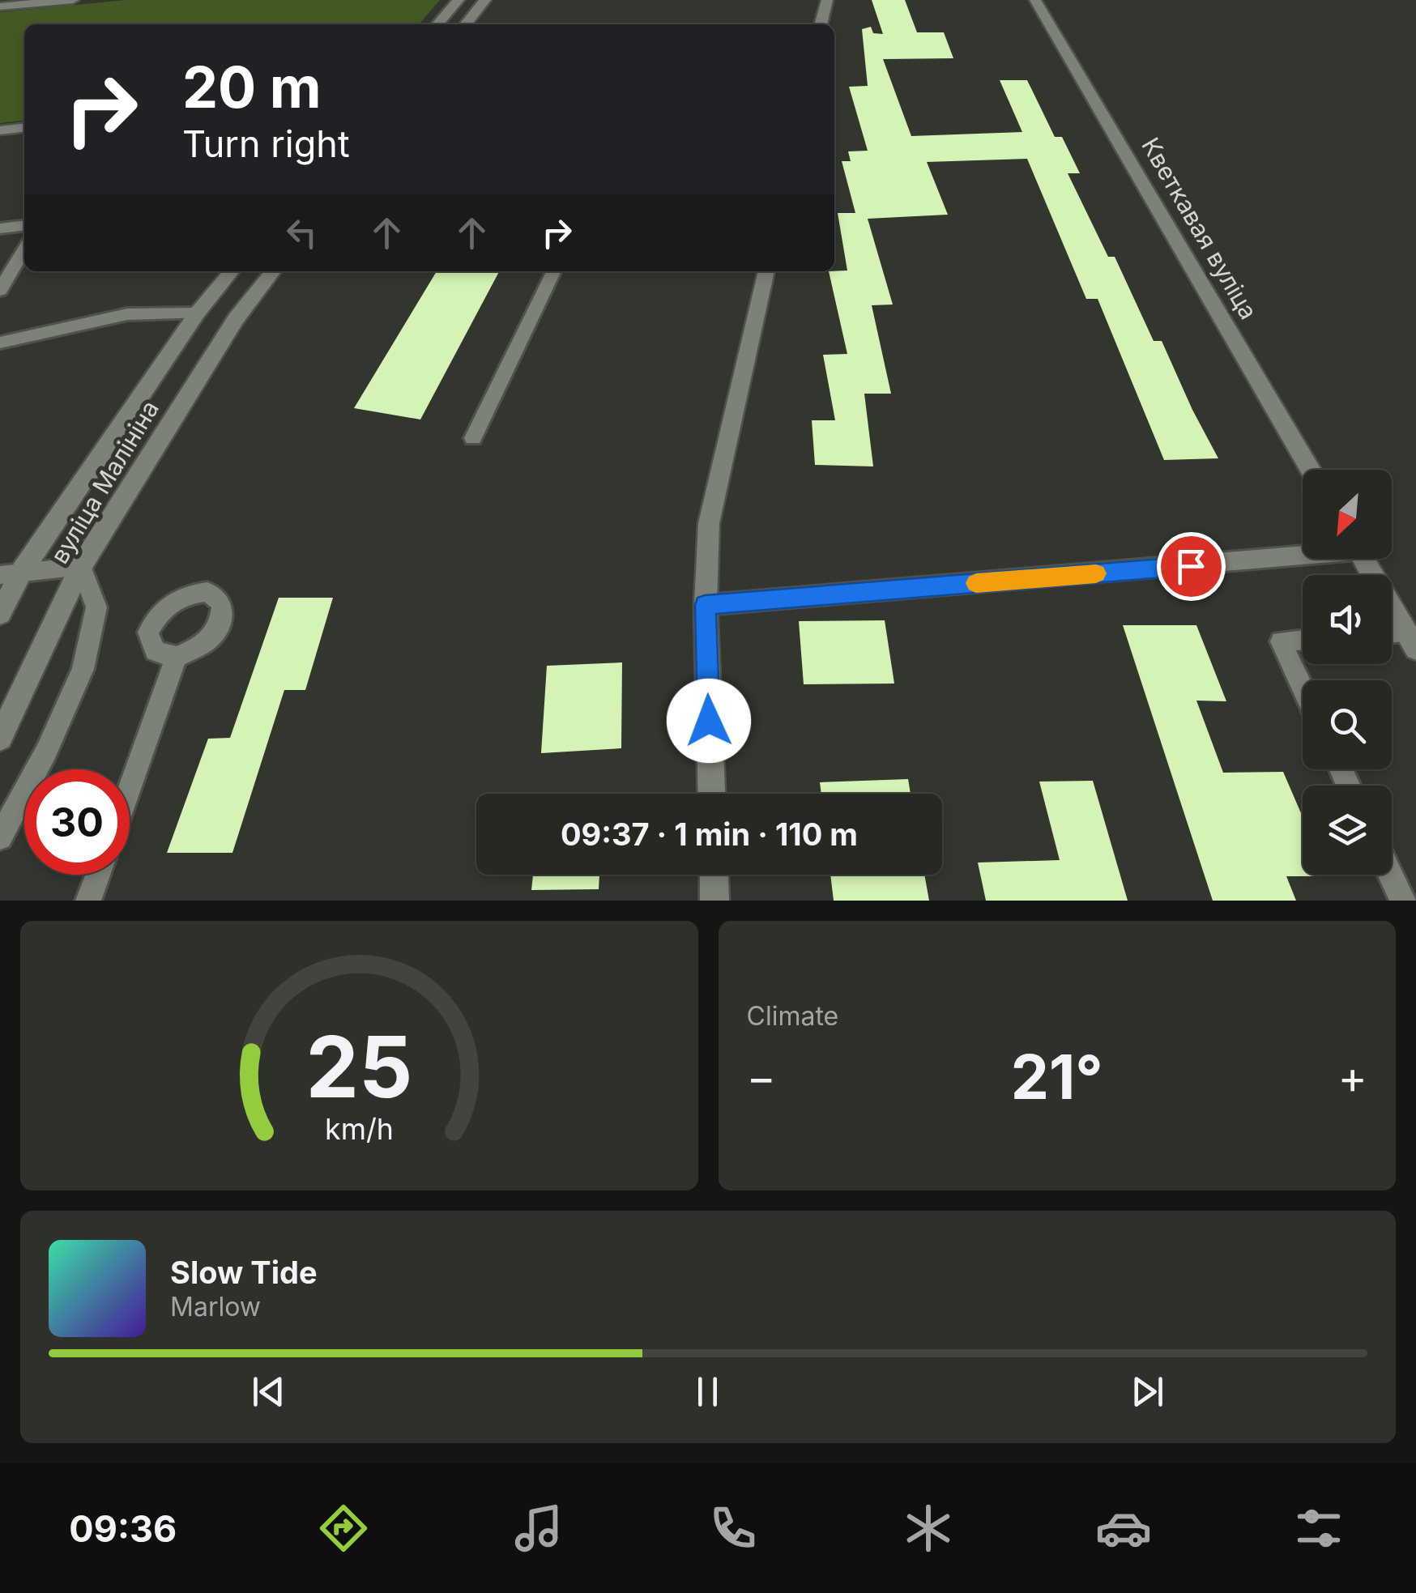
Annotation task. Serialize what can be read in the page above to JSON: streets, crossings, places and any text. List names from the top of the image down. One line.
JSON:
{"streets":{"street":["Кветкавая вуліца","вуліца Малініна"]},"north":"bottom left","page":{"turn":["20 m","Turn right"],"limit":"30","trip":"09:37 · 1 min · 110 m","tile":"Climate","heat":["−","21°","+"],"song":["Slow Tide","Marlow"],"tabs":"09:36","gauge":["25","km/h"]}}
